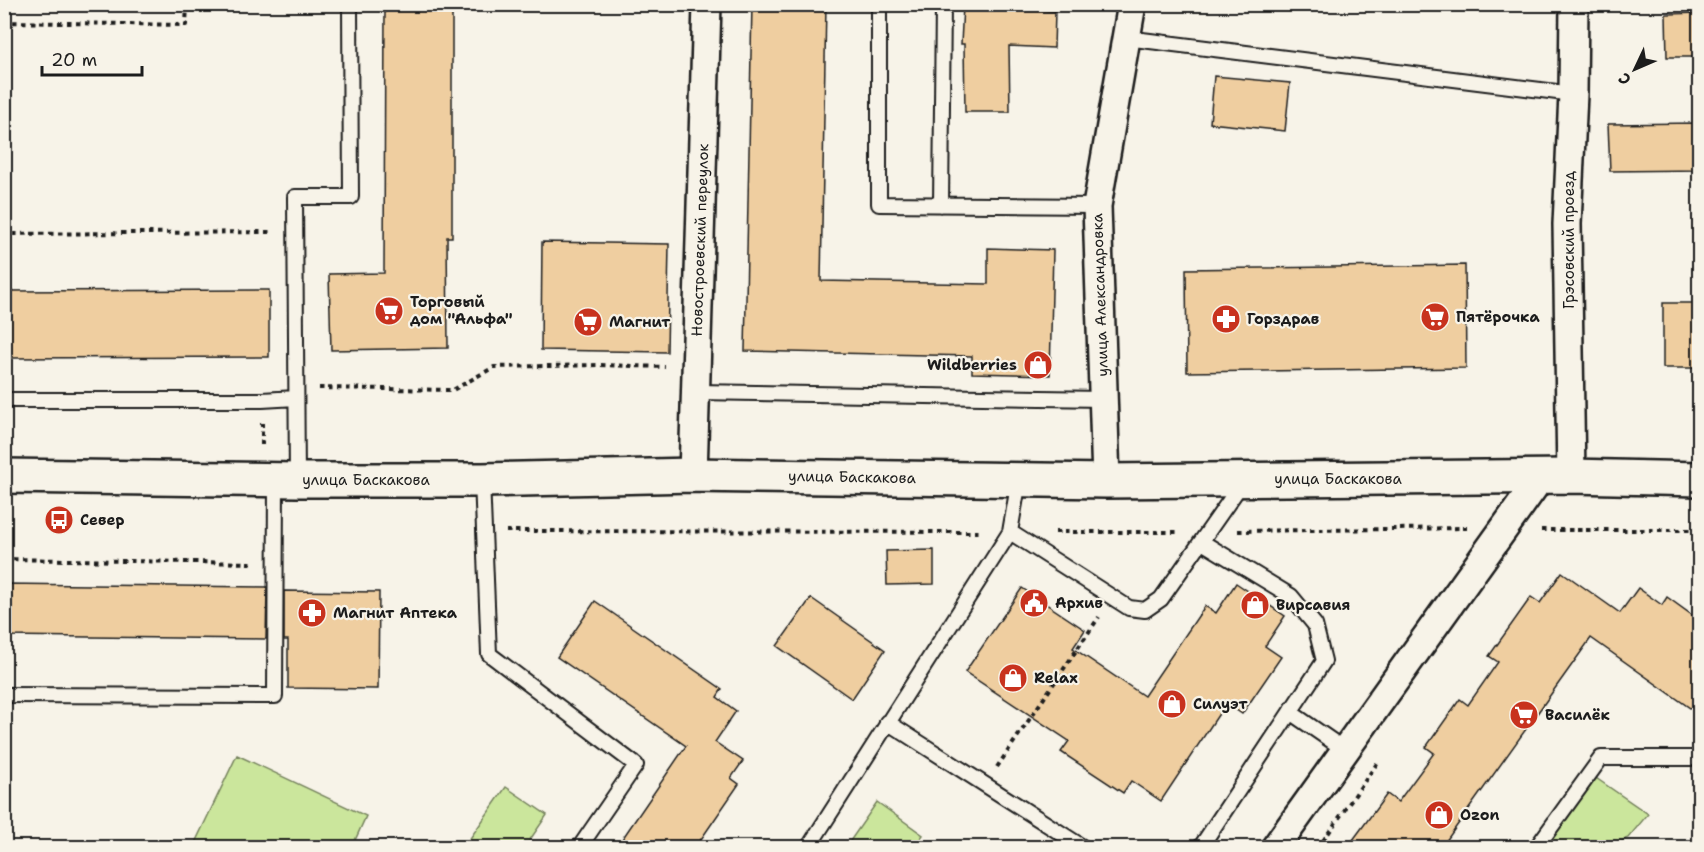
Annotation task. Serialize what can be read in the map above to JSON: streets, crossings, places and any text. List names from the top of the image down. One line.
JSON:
{"streets":{"street":["Новостроевский переулок","Грэсовский проезд","улица Александровка","улица Баскакова"]},"crossings":[["Новостроевский переулок","улица Баскакова"],["Грэсовский проезд","улица Баскакова"],["улица Александровка","улица Баскакова"]],"places":{"supermarket":["Торговый дом \"Альфа\"","Пятёрочка","Магнит","Василёк"],"pharmacy":["Горздрав","Магнит Аптека"],"shop":["Wildberries","Вирсавия","Relax","Силуэт","Ozon"],"bus stop":["Север"],"public building":["Архив"]},"scale_bar":"20 m","north":"bottom left"}
